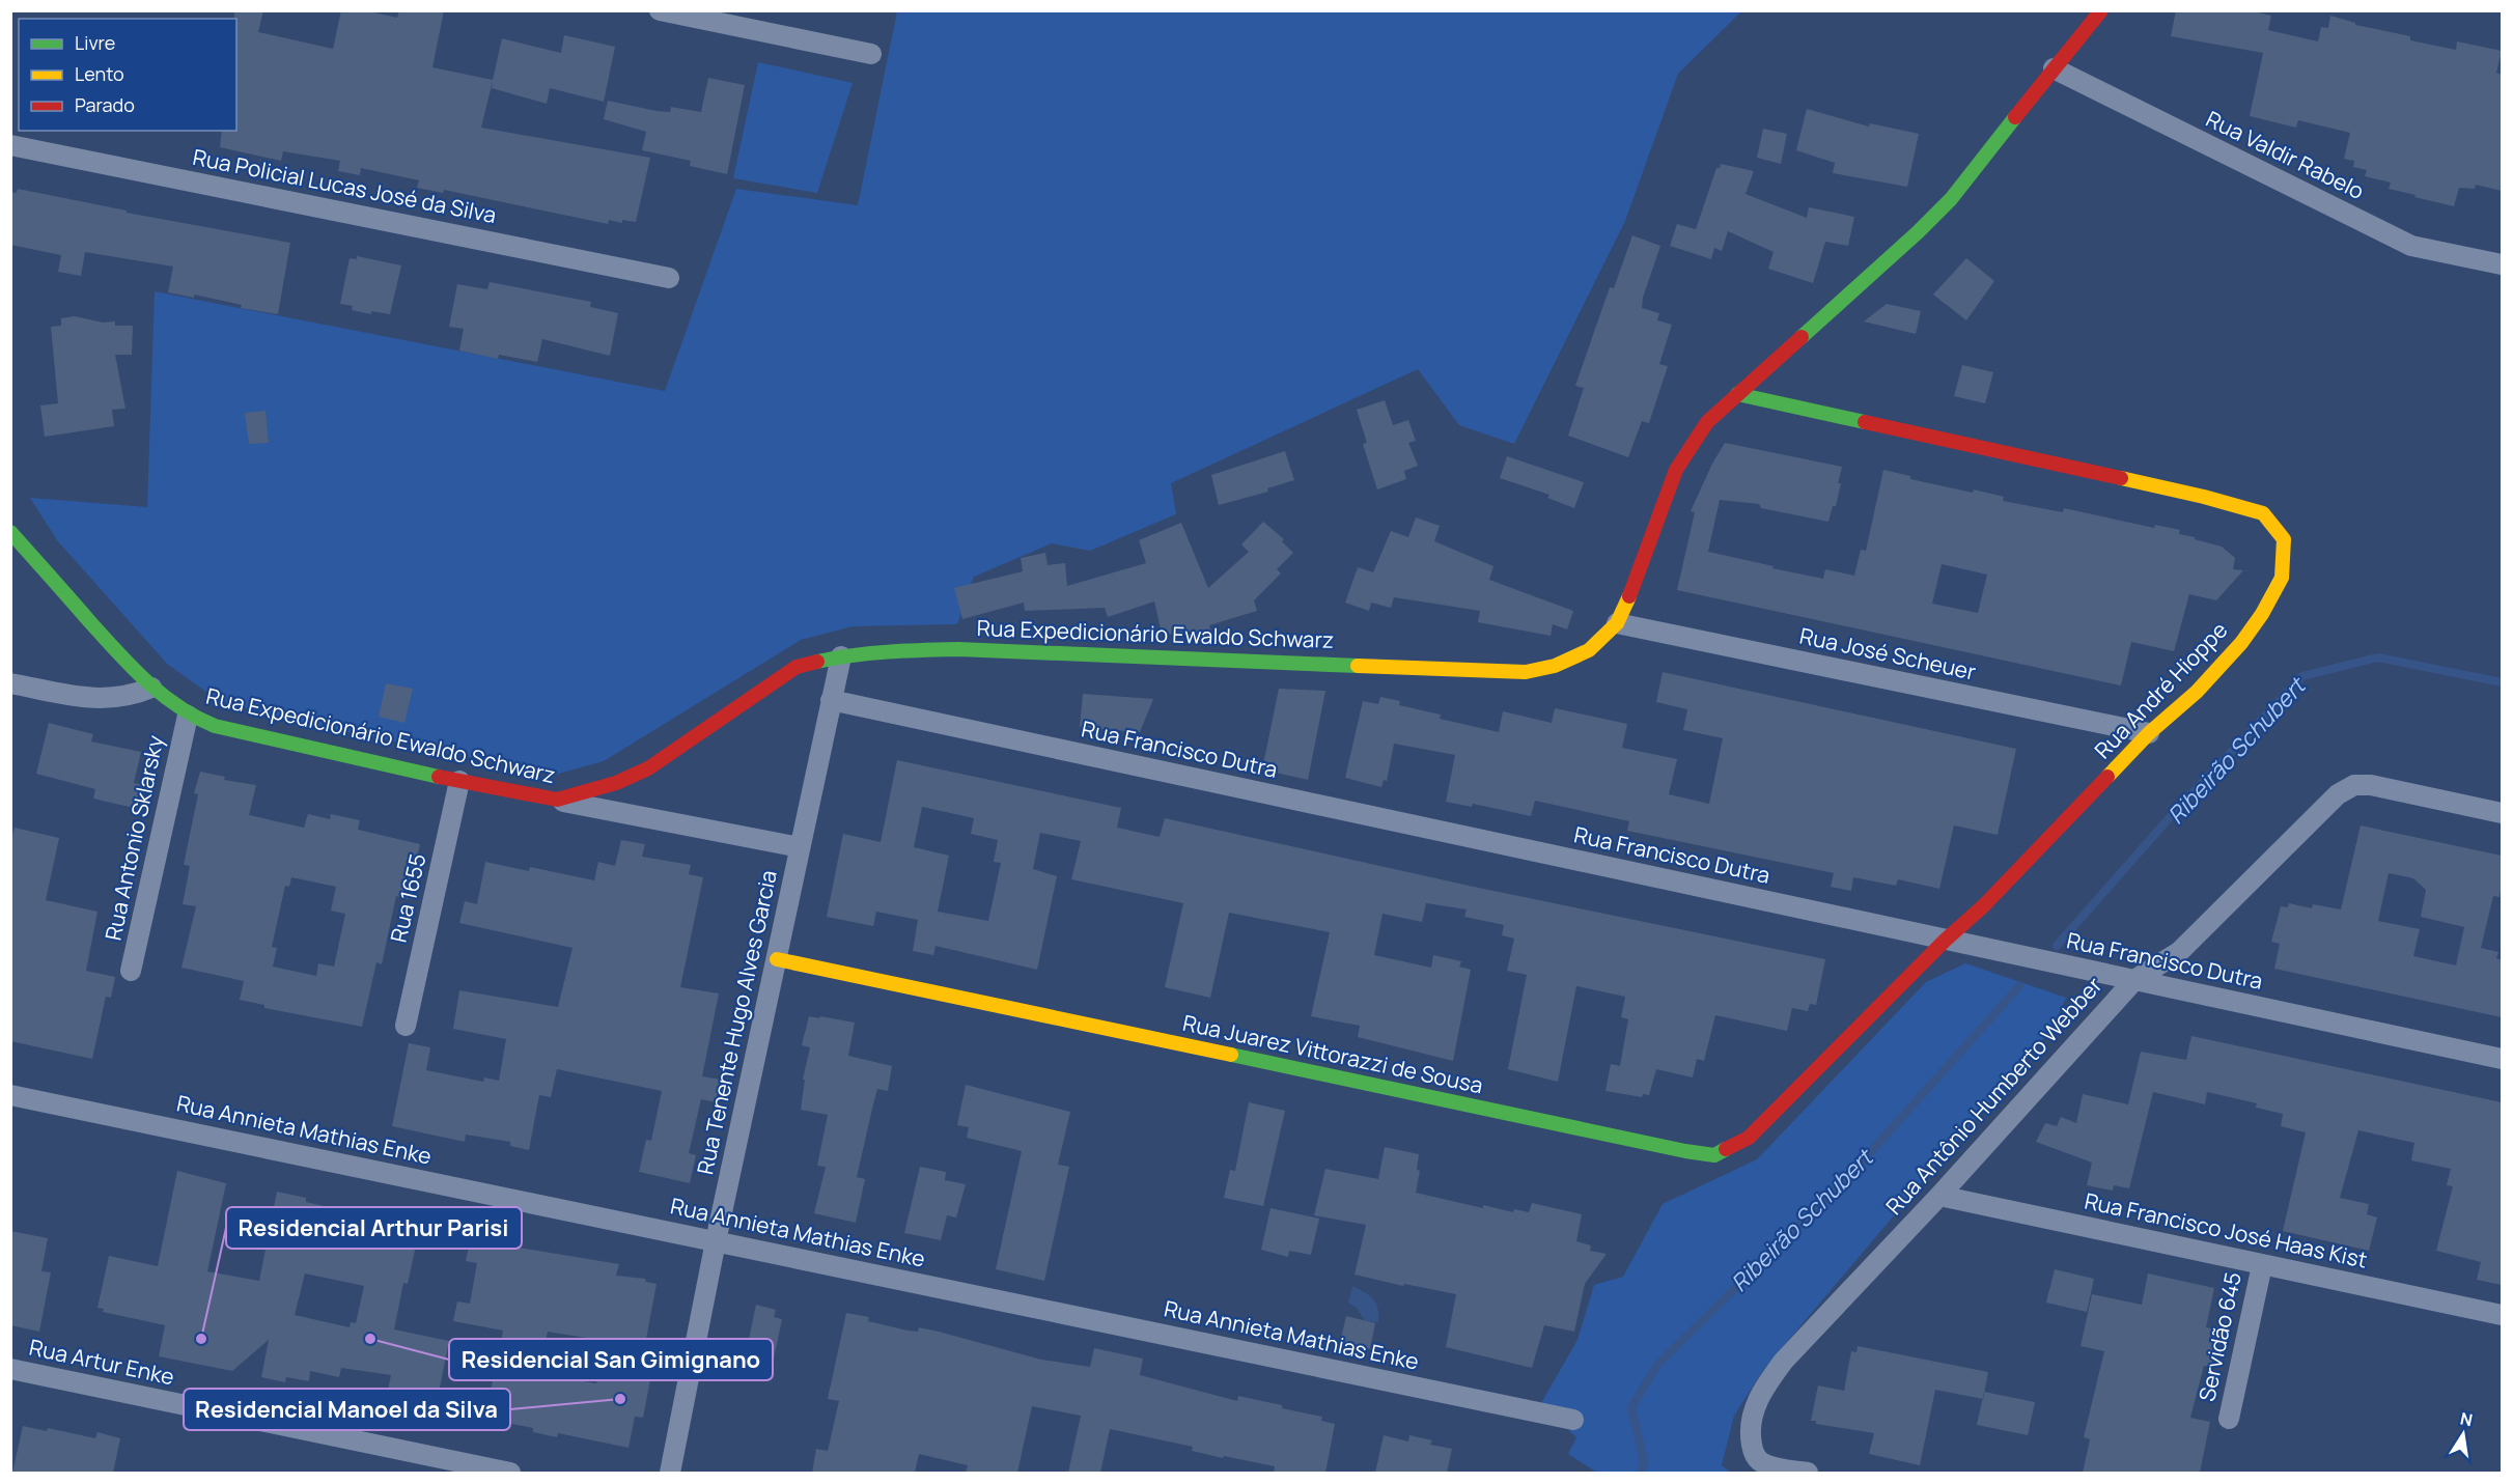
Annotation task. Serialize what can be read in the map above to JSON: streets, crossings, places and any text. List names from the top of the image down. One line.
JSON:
{"streets":{"street":["Rua Valdir Rabelo","Rua Policial Lucas José da Silva","Rua Expedicionário Ewaldo Schwarz","Rua José Scheuer","Rua André Hioppe","Rua Francisco Dutra","Rua Antonio Sklarsky","Rua 1655","Rua Tenente Hugo Alves Garcia","Rua Juarez Vittorazzi de Sousa","Rua Antônio Humberto Webber","Rua Annieta Mathias Enke","Rua Francisco José Haas Kist","Servidão 645","Rua Artur Enke"]},"crossings":[["Rua Valdir Rabelo","Rua Expedicionário Ewaldo Schwarz"],["Rua Expedicionário Ewaldo Schwarz","Rua José Scheuer"],["Rua Expedicionário Ewaldo Schwarz","Rua André Hioppe"],["Rua Expedicionário Ewaldo Schwarz","Rua Antonio Sklarsky"],["Rua Expedicionário Ewaldo Schwarz","Rua 1655"],["Rua Expedicionário Ewaldo Schwarz","Rua Tenente Hugo Alves Garcia"],["Rua José Scheuer","Rua André Hioppe"],["Rua André Hioppe","Rua Francisco Dutra"],["Rua André Hioppe","Rua Juarez Vittorazzi de Sousa"],["Rua Francisco Dutra","Rua Tenente Hugo Alves Garcia"],["Rua Francisco Dutra","Rua Antônio Humberto Webber"],["Rua Tenente Hugo Alves Garcia","Rua Juarez Vittorazzi de Sousa"],["Rua Tenente Hugo Alves Garcia","Rua Annieta Mathias Enke"],["Rua Antônio Humberto Webber","Rua Francisco José Haas Kist"],["Rua Francisco José Haas Kist","Servidão 645"]],"water":["Ribeirão Schubert"],"places":["Residencial Arthur Parisi","Residencial San Gimignano","Residencial Manoel da Silva"],"legend":["Livre","Lento","Parado"],"north":"top"}
